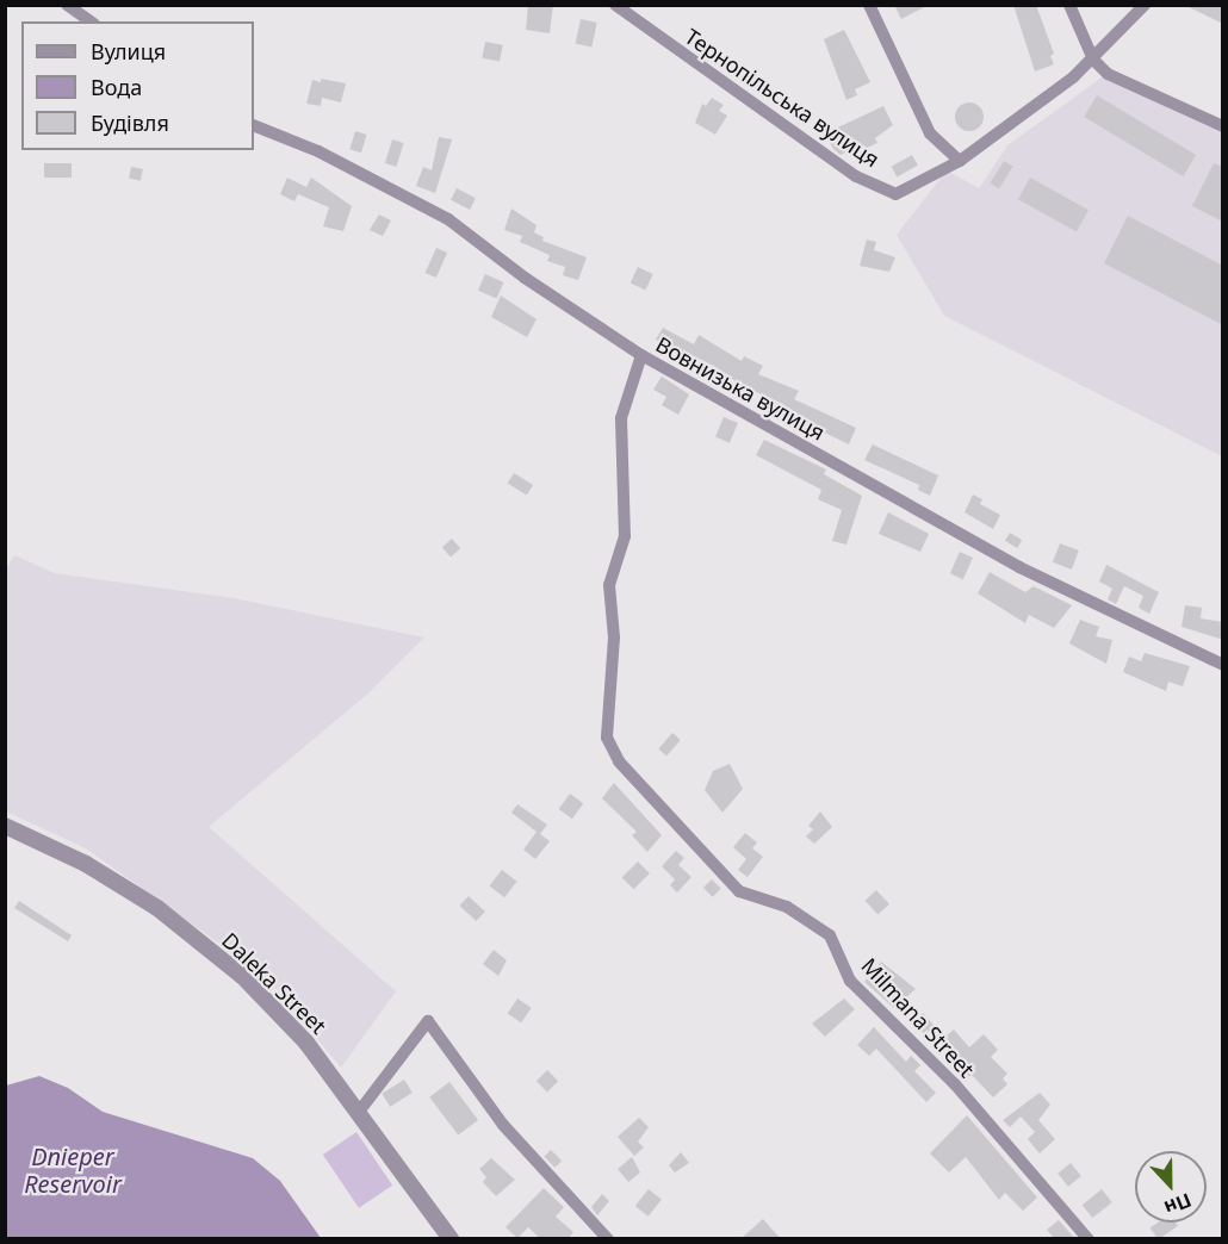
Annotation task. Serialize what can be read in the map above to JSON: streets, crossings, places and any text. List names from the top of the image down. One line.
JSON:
{"streets":{"street":["Тернопільська вулиця","Вовнизька вулиця","Daleka Street","Milmana Street"]},"crossings":[["Вовнизька вулиця","Milmana Street"]],"water":["Dnieper Reservoir"],"legend":["Вулиця","Вода","Будівля"],"north":"bottom"}
